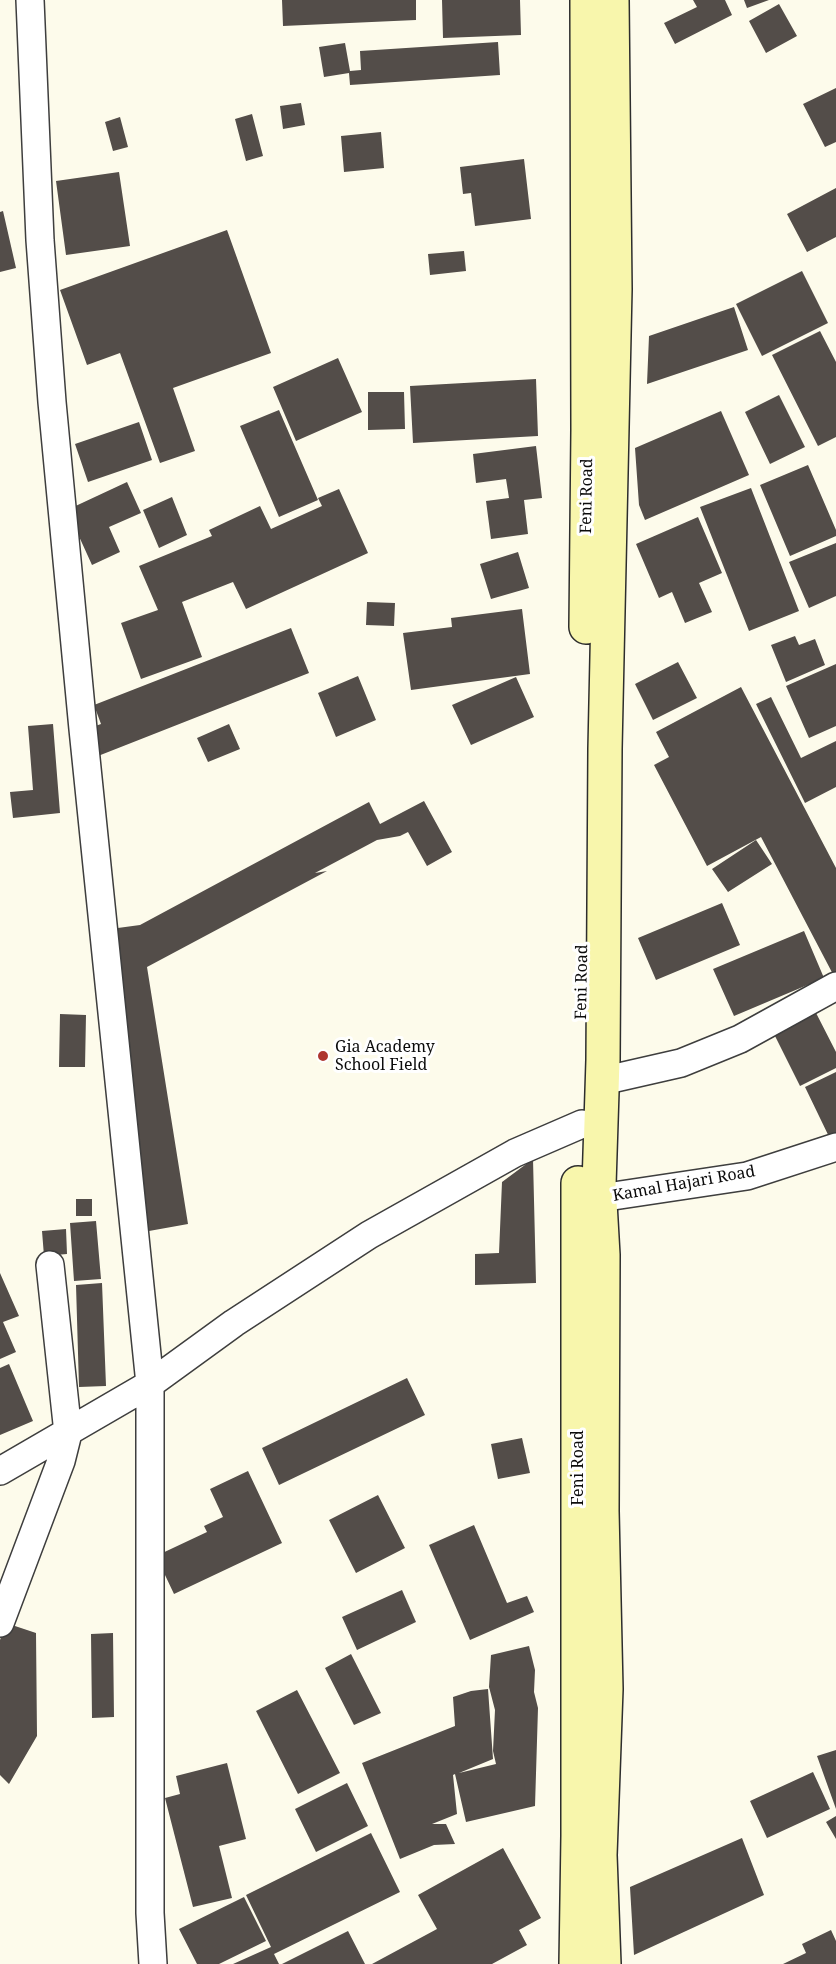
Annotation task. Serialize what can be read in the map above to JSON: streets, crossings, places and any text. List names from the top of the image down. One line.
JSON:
{"streets":{"main road":["Feni Road"],"street":["Kamal Hajari Road"]},"places":["Gia Academy School Field"]}
